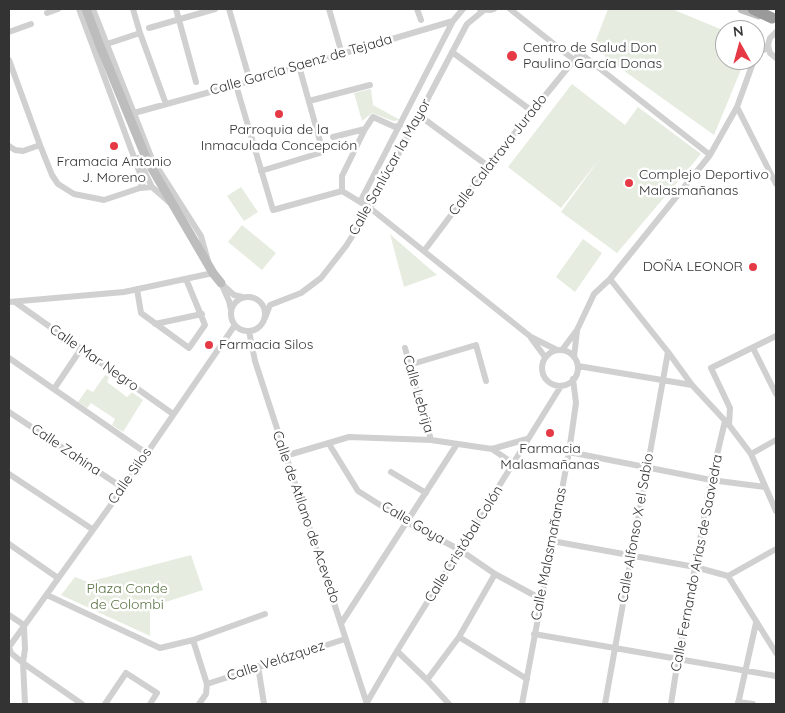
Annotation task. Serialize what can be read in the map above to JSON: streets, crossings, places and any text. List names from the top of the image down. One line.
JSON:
{"streets":{"street":["Calle García Saenz de Tejada","Calle Calatrava Jurado","Calle Sanlúcar la Mayor","Calle Mar Negro","Calle Lebrija","Calle Zahina","Calle Silos","Calle de Atilano de Acevedo","Calle Goya","Calle Alfonso X el Sabio","Calle Cristóbal Colón","Calle Malasmañanas","Calle Fernando Arias de Saavedra","Calle Velázquez"]},"crossings":[["Calle García Saenz de Tejada","Calle Sanlúcar la Mayor"],["Calle Sanlúcar la Mayor","Calle Silos"],["Calle Sanlúcar la Mayor","Calle de Atilano de Acevedo"],["Calle Mar Negro","Calle Silos"],["Calle Zahina","Calle Silos"],["Calle Silos","Calle de Atilano de Acevedo"],["Calle de Atilano de Acevedo","Calle Cristóbal Colón"],["Calle de Atilano de Acevedo","Calle Velázquez"],["Calle Goya","Calle Cristóbal Colón"],["Calle Goya","Calle Malasmañanas"],["Calle Cristóbal Colón","Calle Malasmañanas"]],"parks":["Plaza Conde de Colombi"],"places":["Centro de Salud Don Paulino García Donas","Parroquia de la Inmaculada Concepción","Framacia Antonio J. Moreno","Complejo Deportivo Malasmañanas","DOÑA LEONOR","Farmacia Silos","Farmacia Malasmañanas"],"north":"top"}
